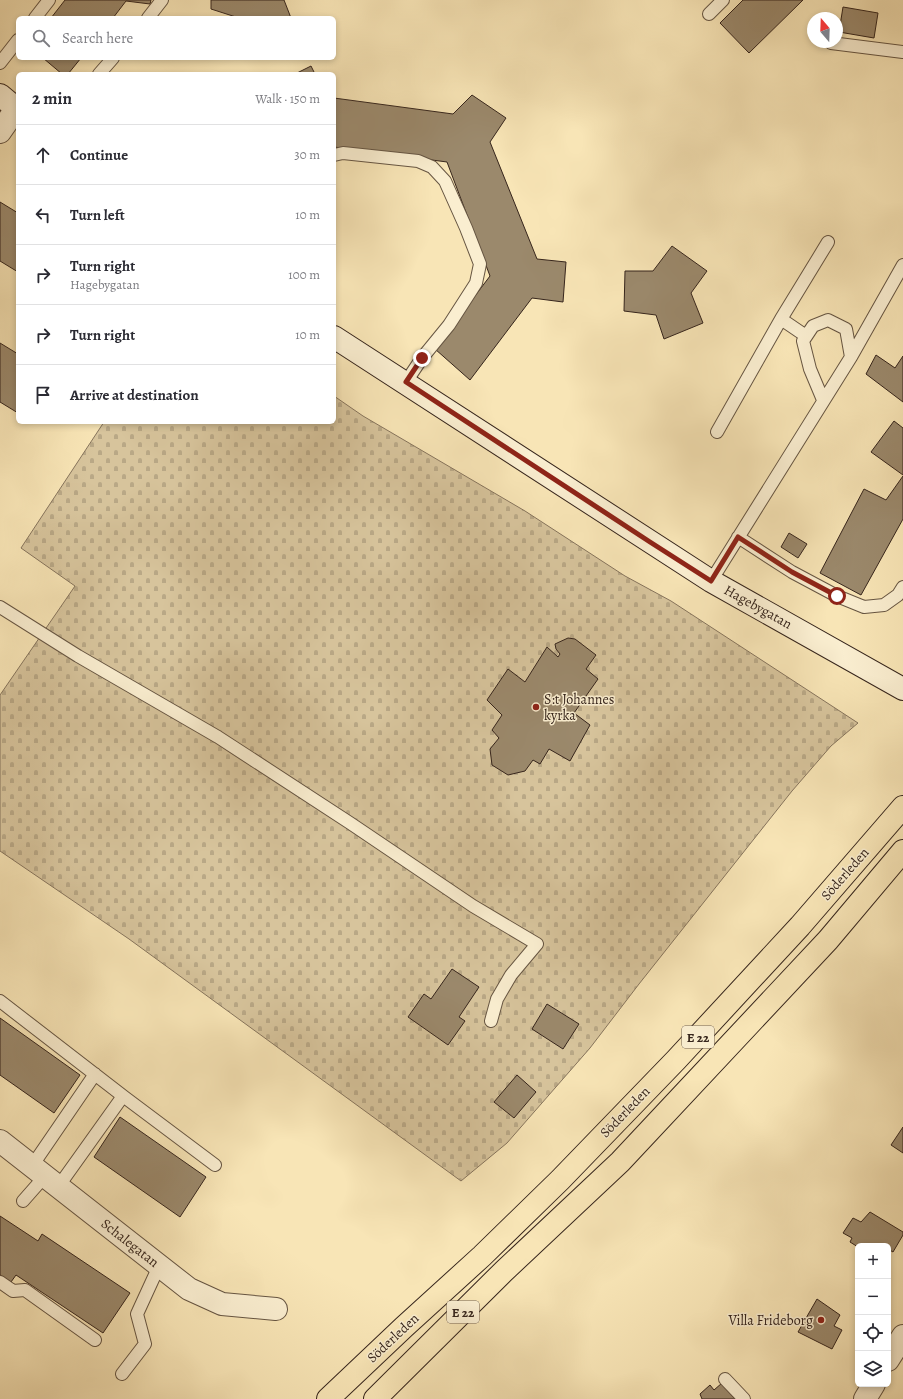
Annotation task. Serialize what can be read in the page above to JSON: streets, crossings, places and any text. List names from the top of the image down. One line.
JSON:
{"streets":{"highway":["Söderleden","E 22"],"street":["Hagebygatan","Schalegatan"]},"places":["S:t Johannes kyrka","Villa Frideborg"],"north":"top","page":{"search":"Search here","heading":["2 min","Walk · 150 m"],"list":[["Continue","30 m"],["Turn left","10 m"],["Turn right","Hagebygatan","100 m"],["Turn right","10 m"],"Arrive at destination"],"map_buttons":["+","−"]}}
